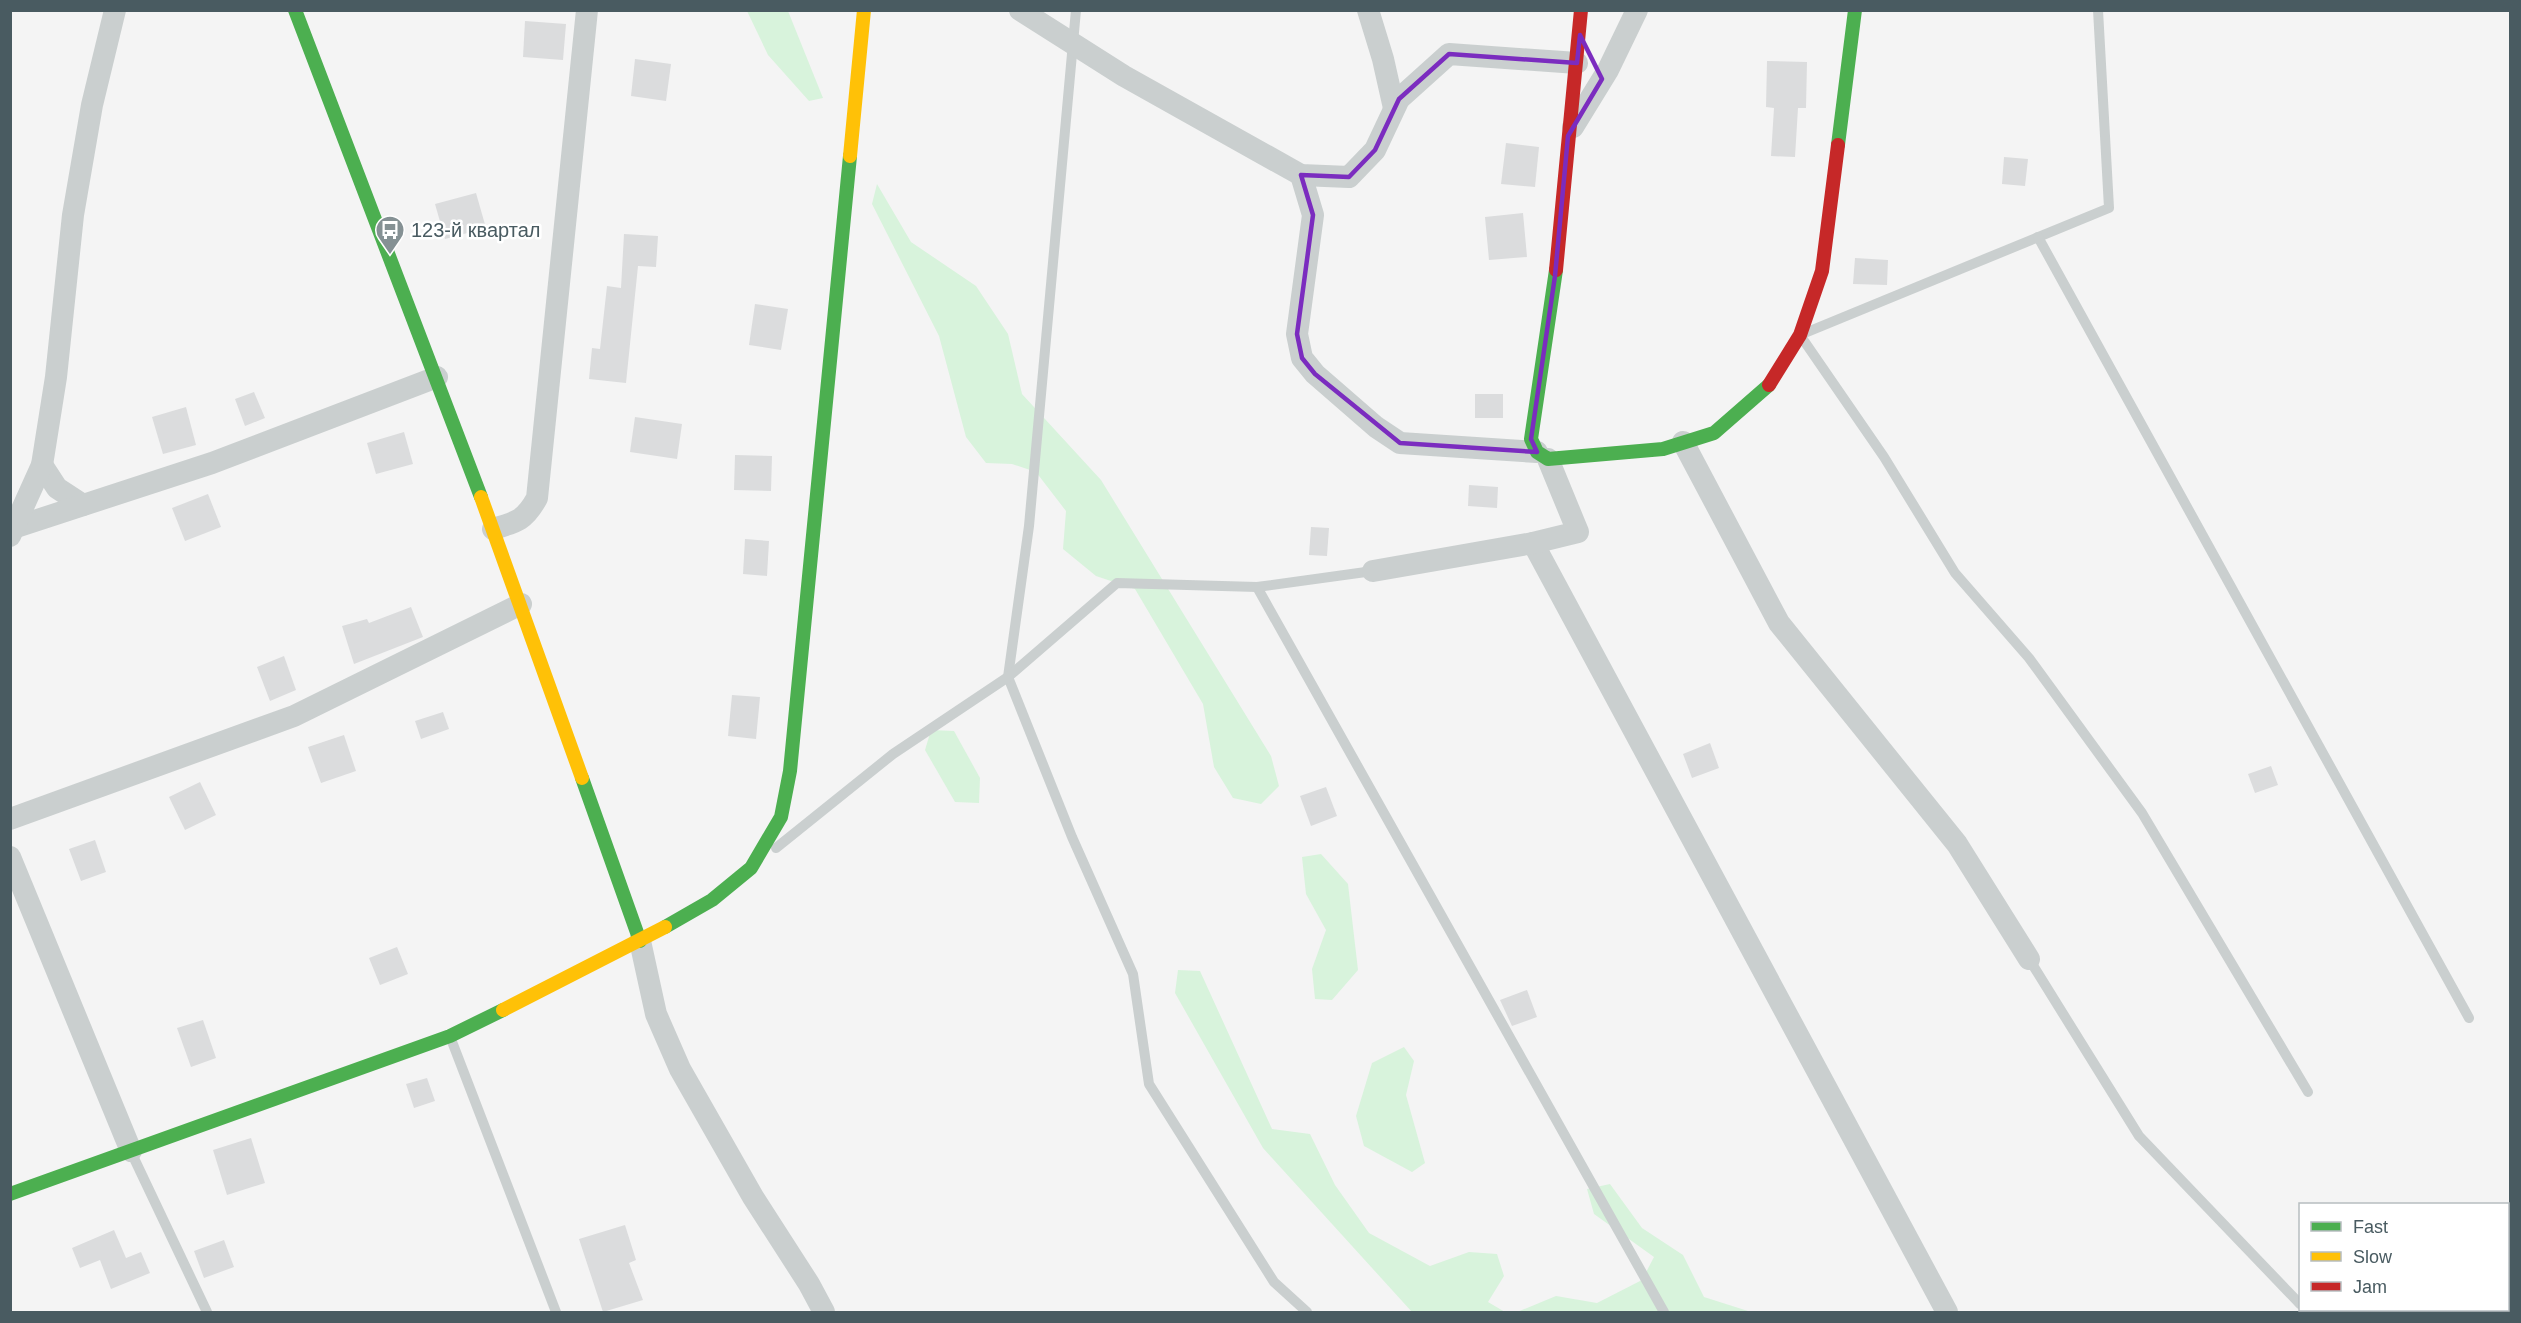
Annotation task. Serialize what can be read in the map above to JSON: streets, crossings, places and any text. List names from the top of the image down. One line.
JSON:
{"places":{"bus stop":["123-й квартал"]},"legend":["Fast","Slow","Jam"]}
